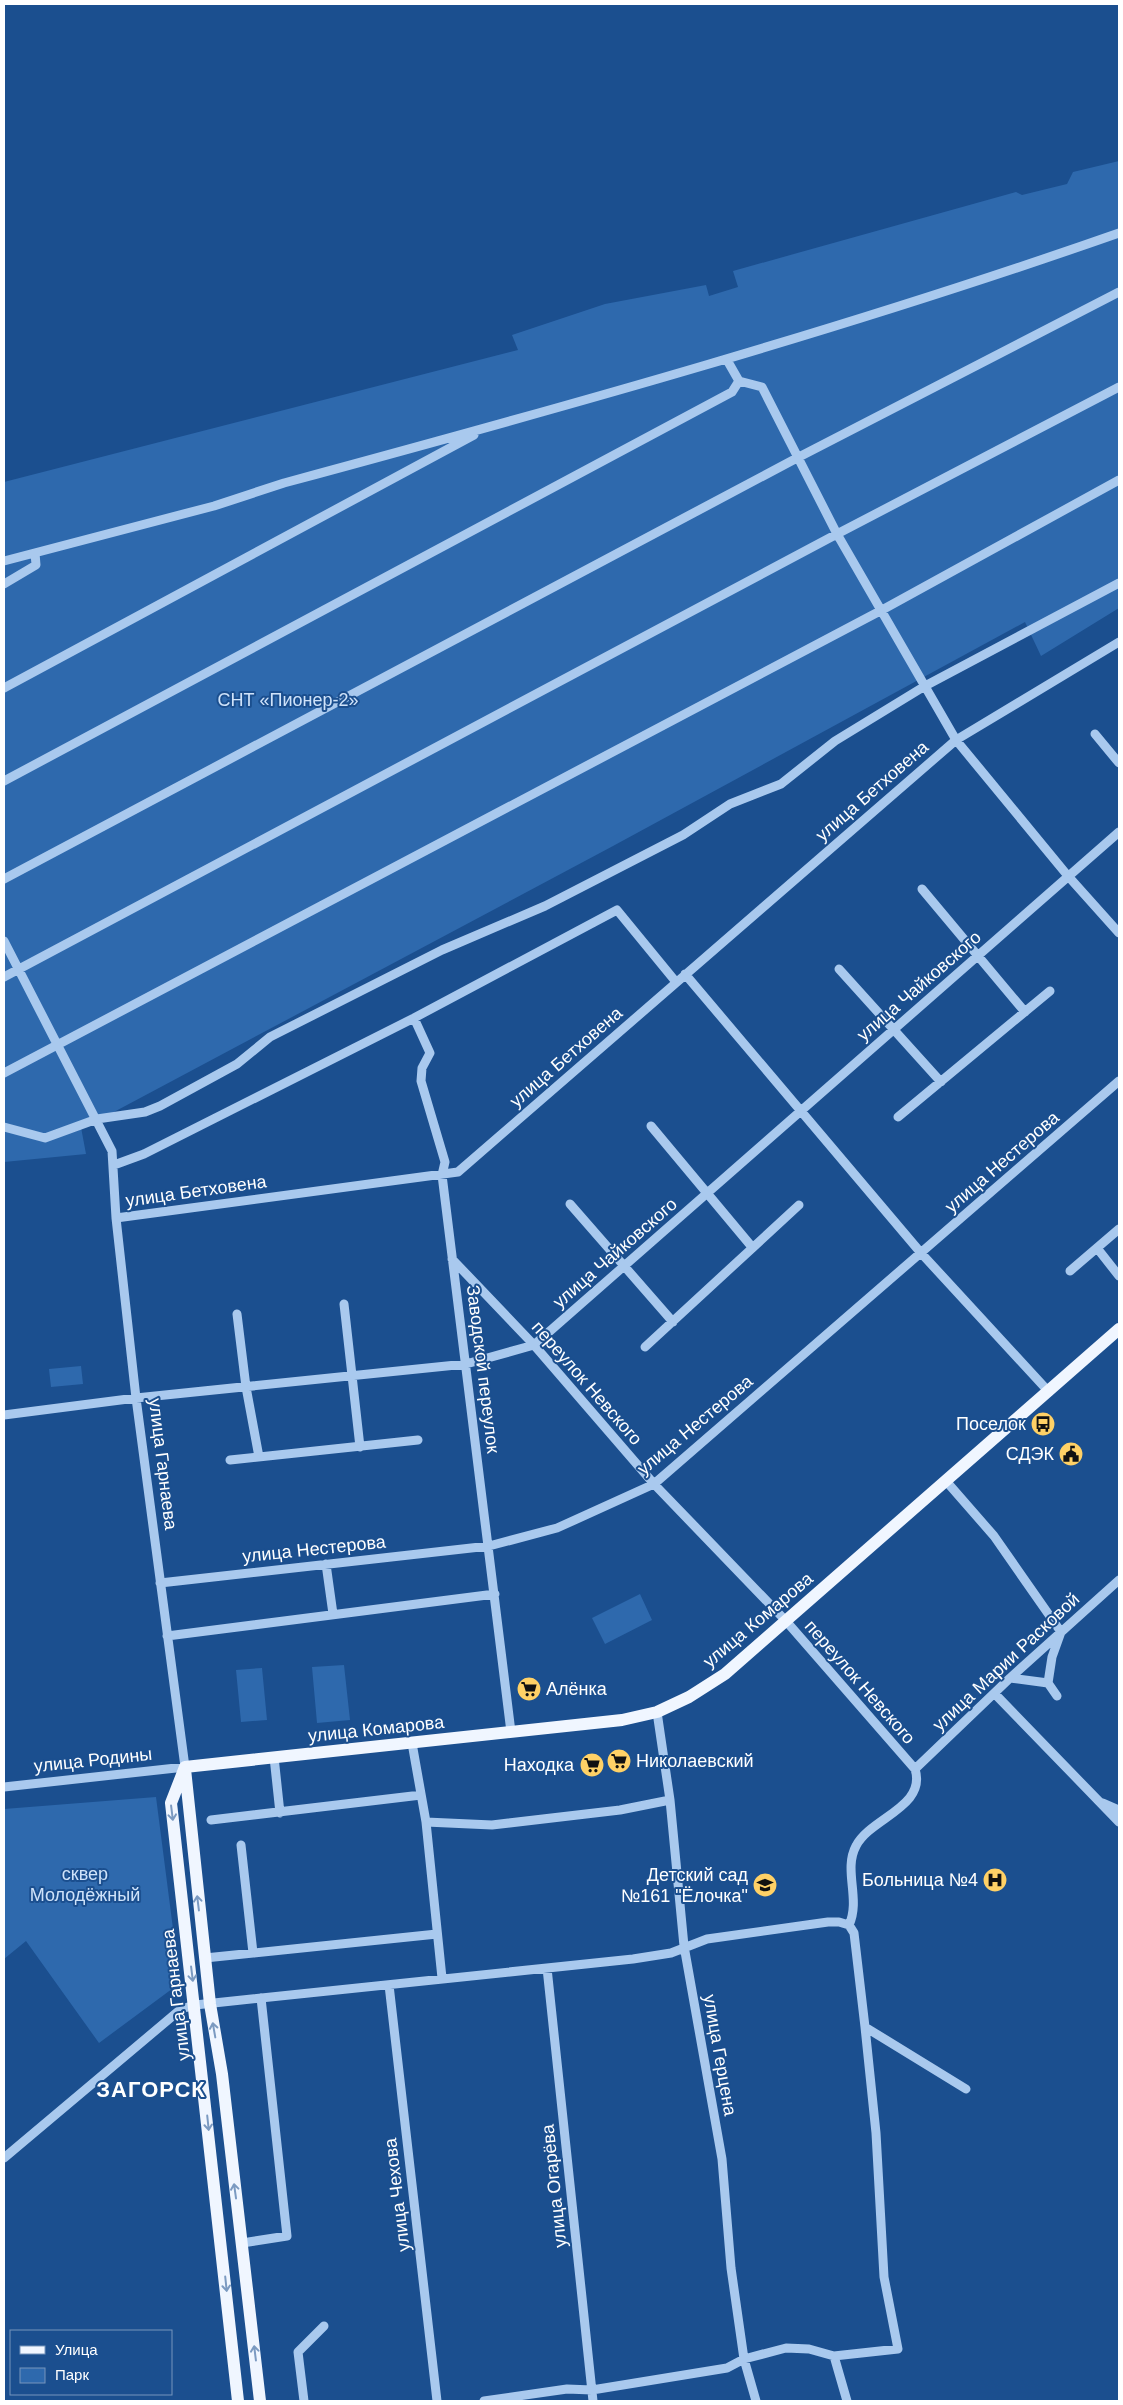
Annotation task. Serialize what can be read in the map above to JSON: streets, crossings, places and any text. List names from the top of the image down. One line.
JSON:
{"streets":{"main road":["улица Гарнаева","улица Комарова"],"street":["улица Бетховена","улица Чайковского","улица Нестерова","Заводской переулок","переулок Невского","улица Марии Расковой","улица Родины","улица Герцена","улица Огарёва","улица Чехова"]},"crossings":[["улица Бетховена","Заводской переулок"],["улица Бетховена","улица Гарнаева"],["улица Чайковского","Заводской переулок"],["улица Чайковского","переулок Невского"],["улица Чайковского","улица Гарнаева"],["улица Нестерова","Заводской переулок"],["улица Нестерова","переулок Невского"],["улица Нестерова","улица Гарнаева"],["Заводской переулок","переулок Невского"],["Заводской переулок","улица Комарова"],["переулок Невского","улица Комарова"],["переулок Невского","улица Марии Расковой"],["улица Гарнаева","улица Комарова"],["улица Гарнаева","улица Родины"],["улица Комарова","улица Родины"],["улица Комарова","улица Герцена"]],"districts":["ЗАГОРСК"],"parks":["СНТ «Пионер-2»","сквер Молодёжный"],"places":{"bus stop":["Поселок"],"public building":["СДЭК"],"supermarket":["Алёнка","Николаевский","Находка"],"hospital":["Больница №4"],"school or university":["Детский сад №161 \"Ёлочка\""]},"legend":["Улица","Парк"]}
